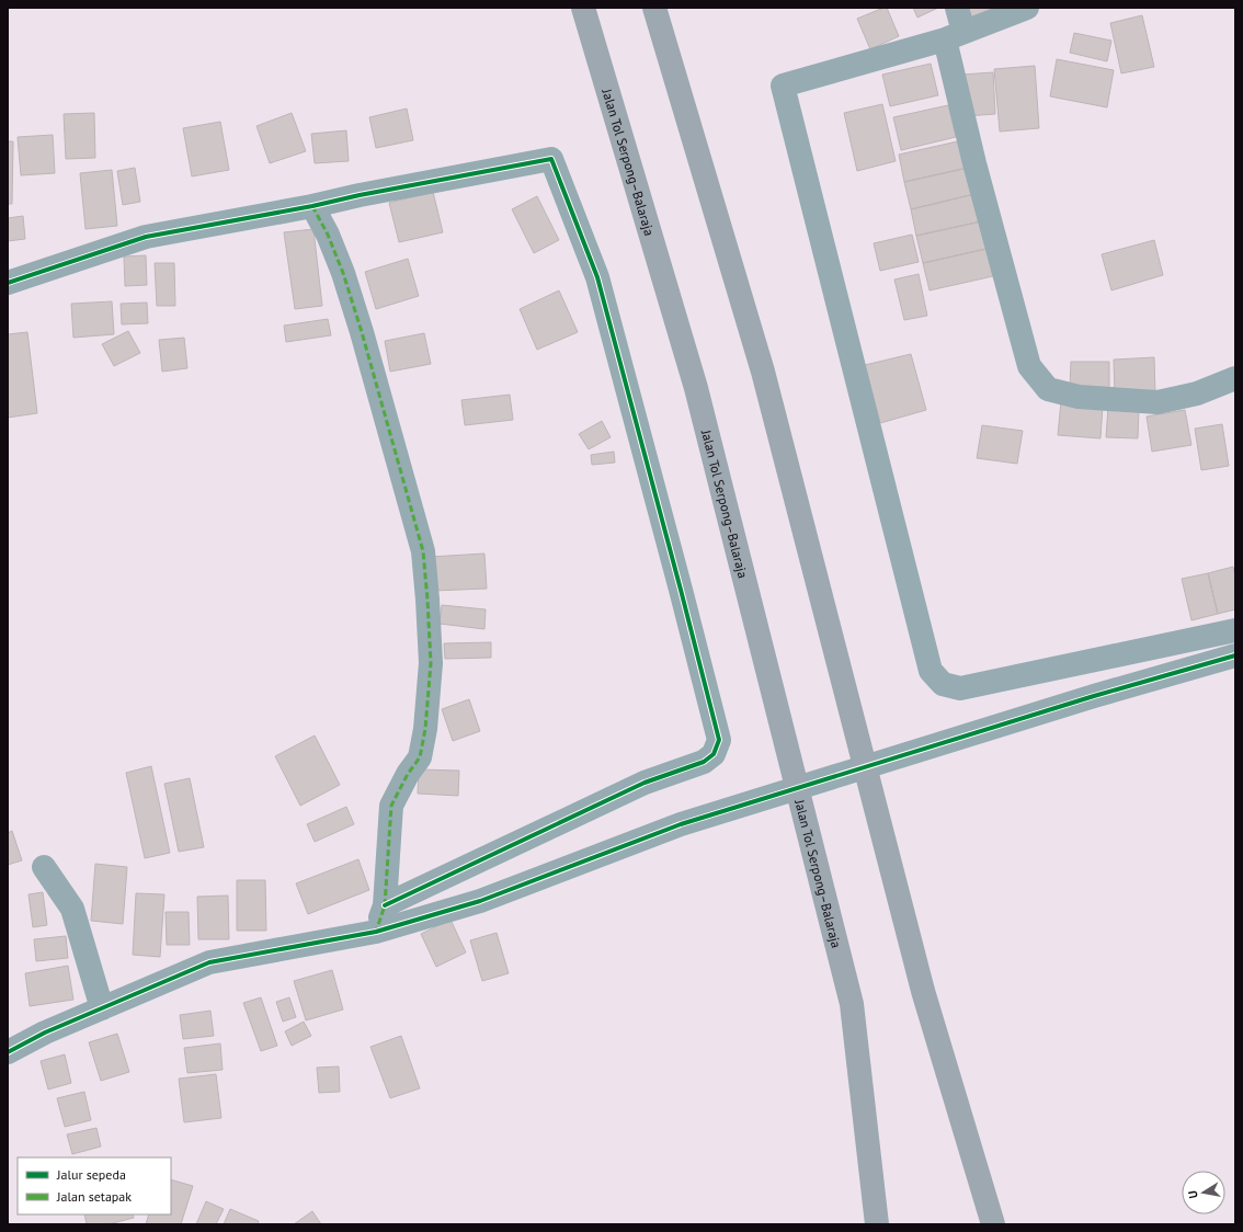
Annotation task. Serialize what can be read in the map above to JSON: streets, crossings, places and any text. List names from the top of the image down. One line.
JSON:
{"streets":{"highway":["Jalan Tol Serpong–Balaraja"]},"legend":["Jalur sepeda","Jalan setapak"],"north":"left"}
